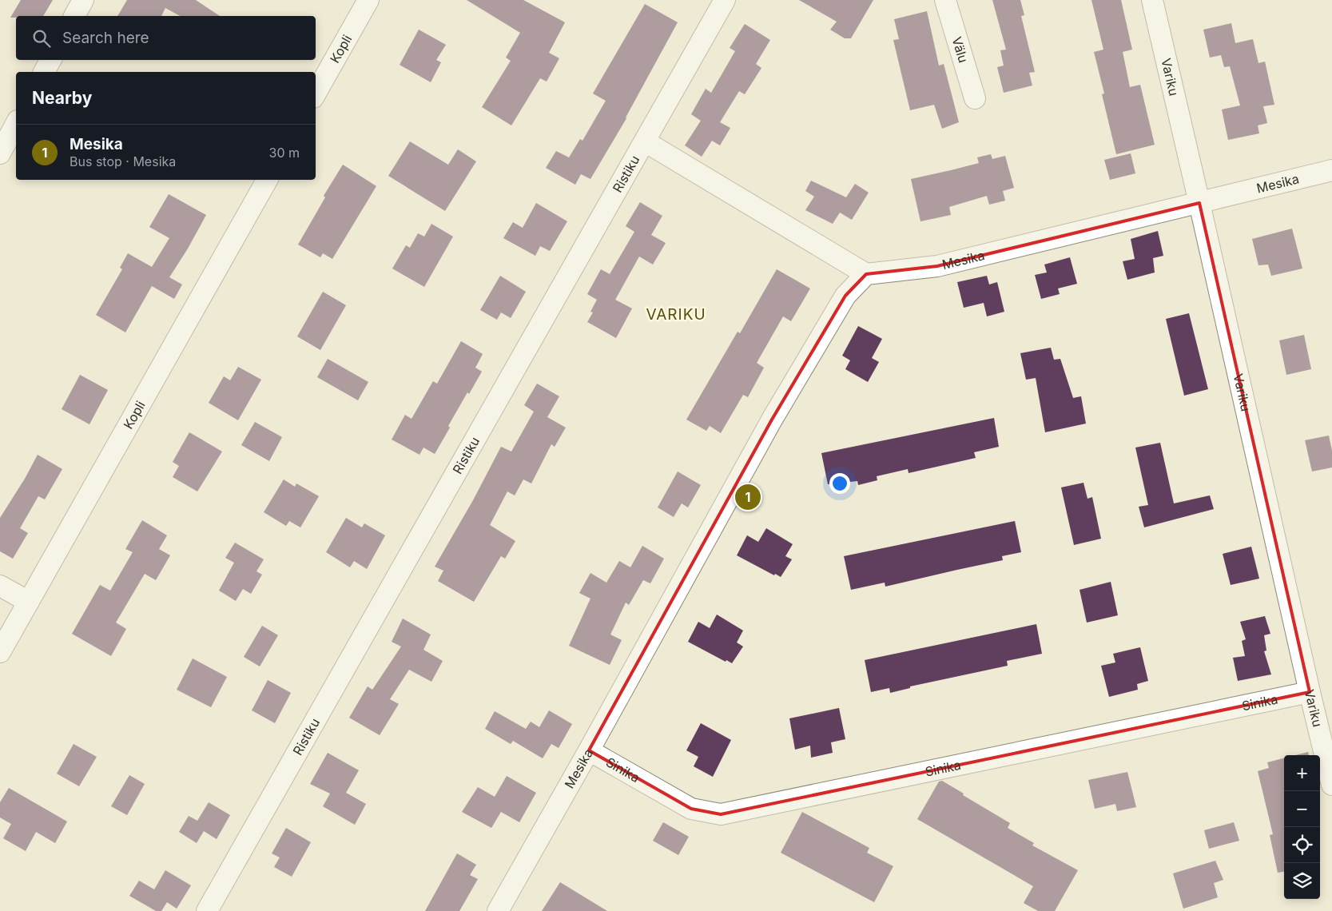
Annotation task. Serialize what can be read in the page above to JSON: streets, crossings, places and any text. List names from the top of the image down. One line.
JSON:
{"streets":{"street":["Kopli","Välu","Variku","Ristiku","Mesika","Sinika"]},"crossings":[["Variku","Mesika"],["Variku","Sinika"],["Mesika","Sinika"]],"districts":["VARIKU"],"page":{"search":"Search here","heading":"Nearby","list":[{"mark":"1","name":"Mesika","note":"Bus stop · Mesika","value":"30 m"}],"pins":"1","map_buttons":["+","−"]}}
